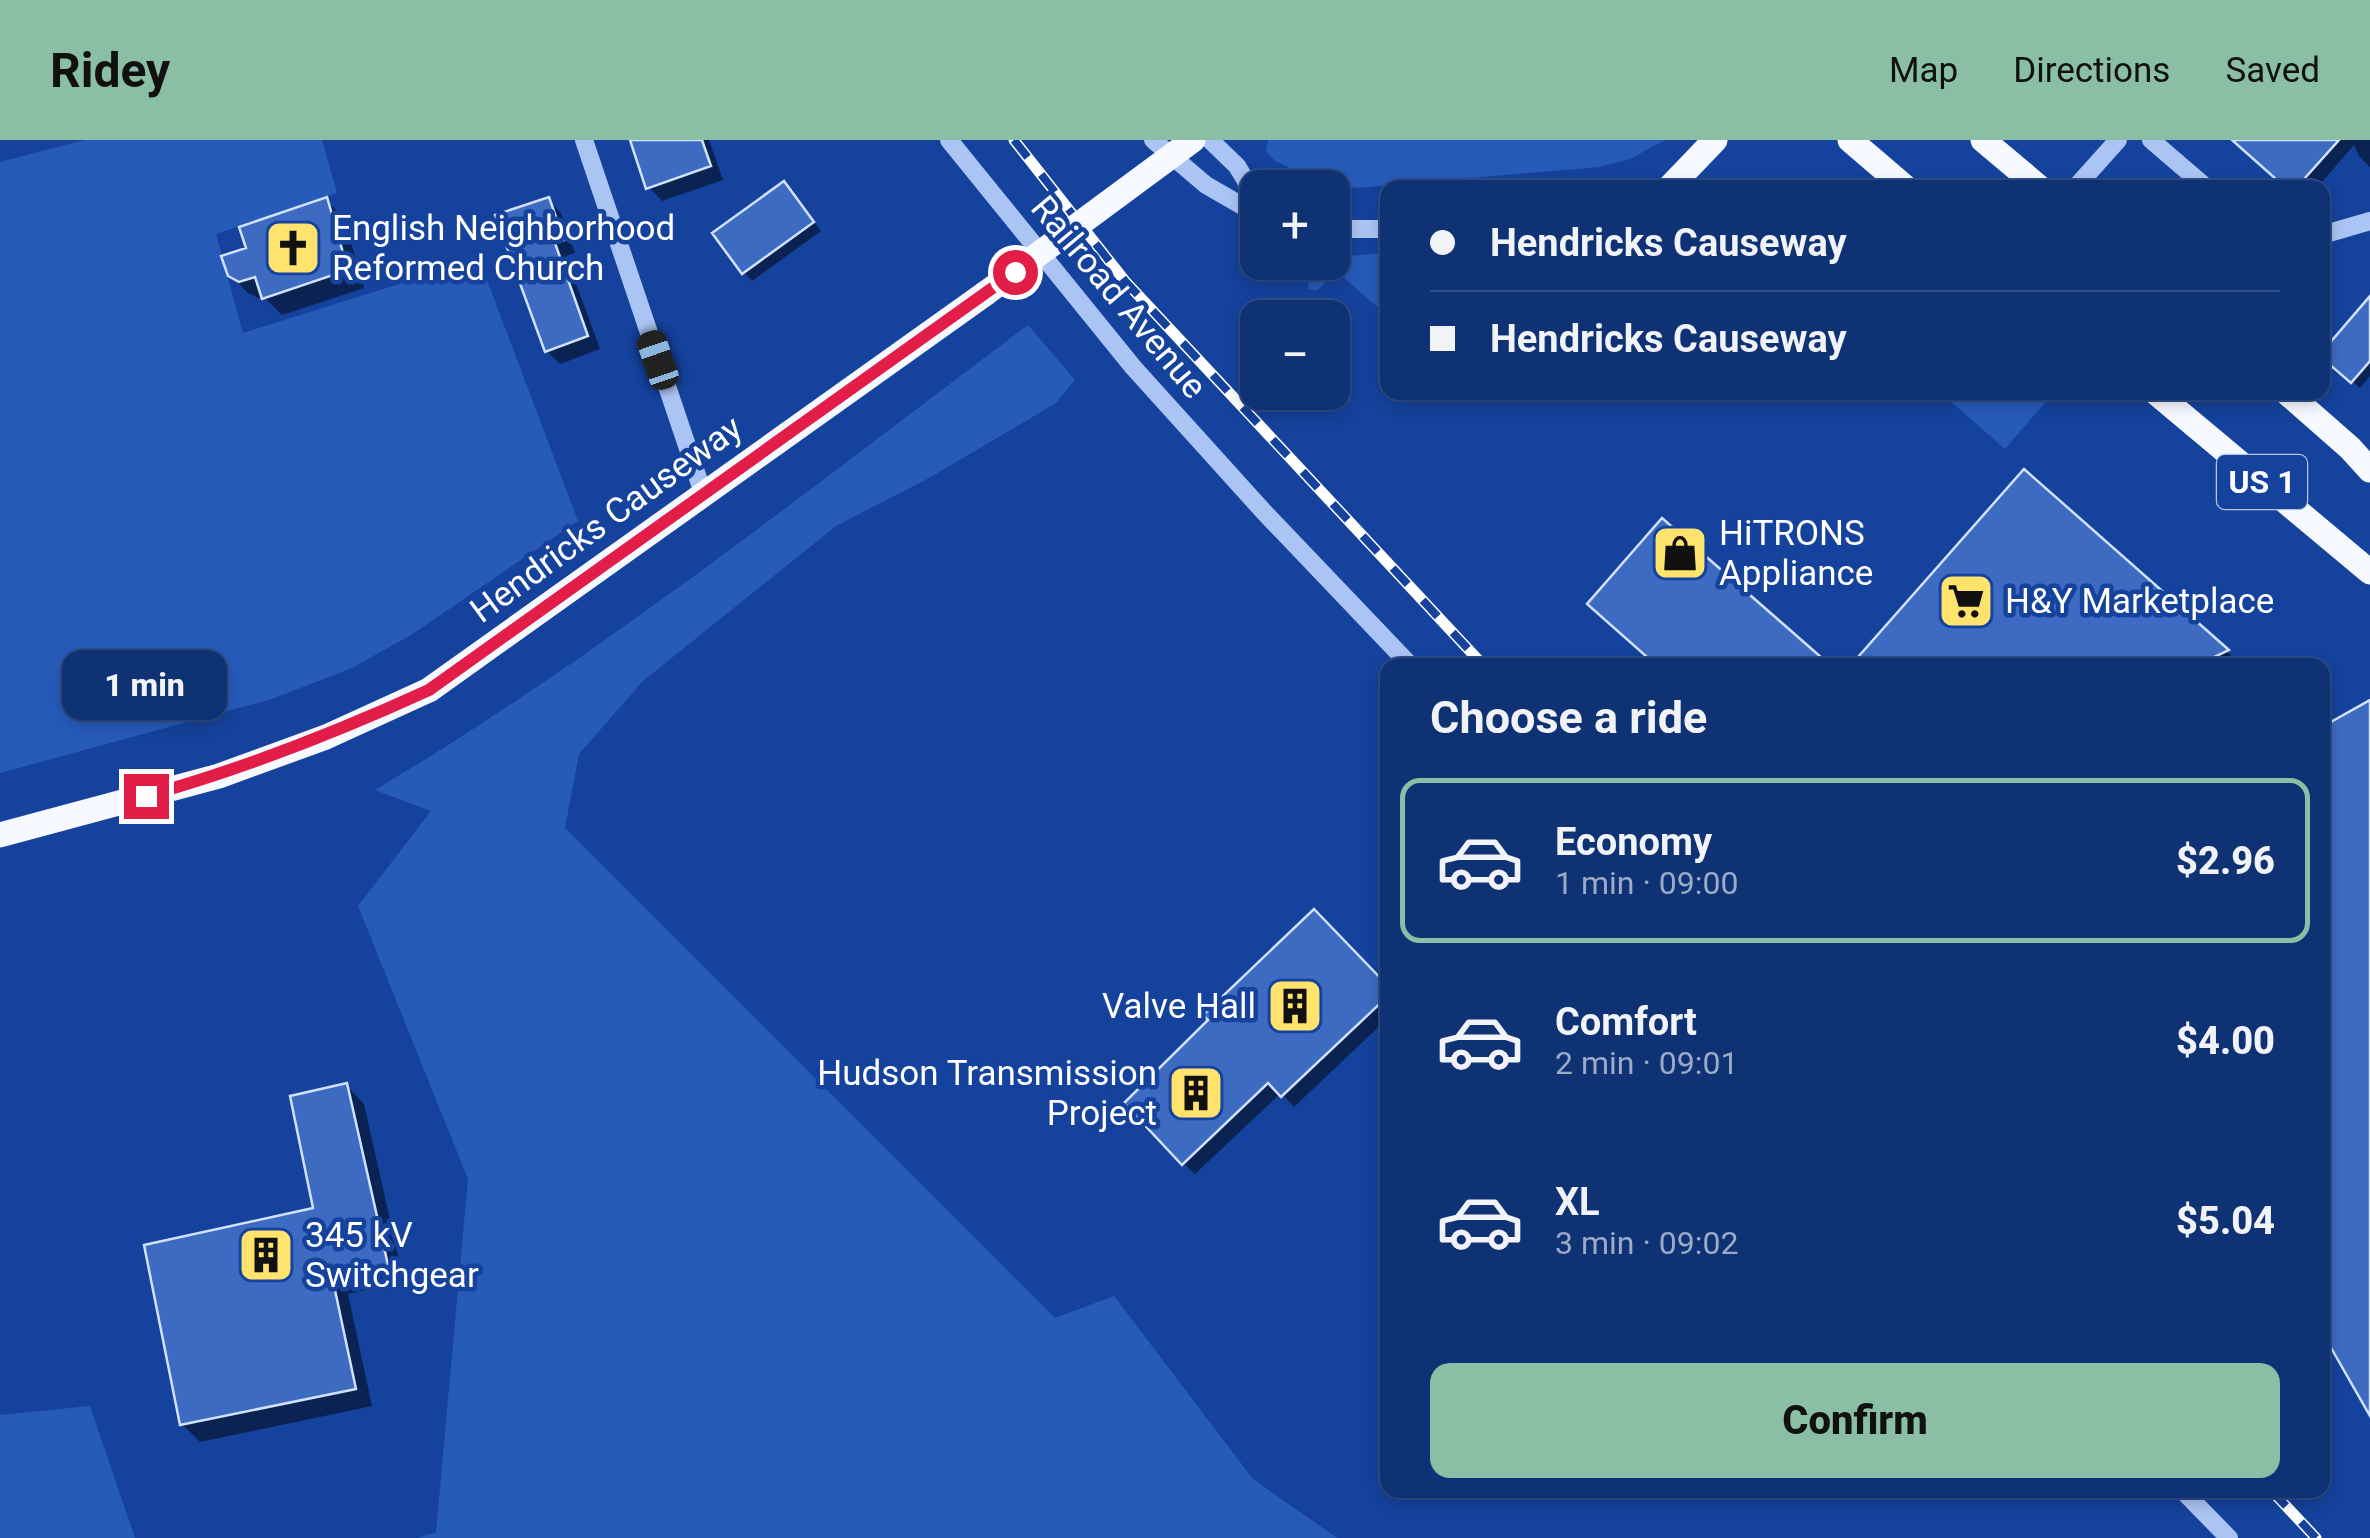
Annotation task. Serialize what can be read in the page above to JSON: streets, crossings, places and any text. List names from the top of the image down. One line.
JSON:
{"streets":{"main road":["US 1","Hendricks Causeway"],"street":["Railroad Avenue"]},"places":{"church":["English Neighborhood Reformed Church"],"shop":["HiTRONS Appliance"],"supermarket":["H&Y Marketplace"],"building":["Valve Hall","Hudson Transmission Project","345 kV Switchgear"]},"page":{"header":"Ridey","nav":["Map","Directions","Saved"],"map_buttons":["+","−"],"banner":["Hendricks Causeway","Hendricks Causeway"],"bubble":"1 min","heading":"Choose a ride","list":[{"name":"Economy","note":"1 min · 09:00","value":"$2.96"},{"name":"Comfort","note":"2 min · 09:01","value":"$4.00"},{"name":"XL","note":"3 min · 09:02","value":"$5.04"}],"buttons":"Confirm"}}
